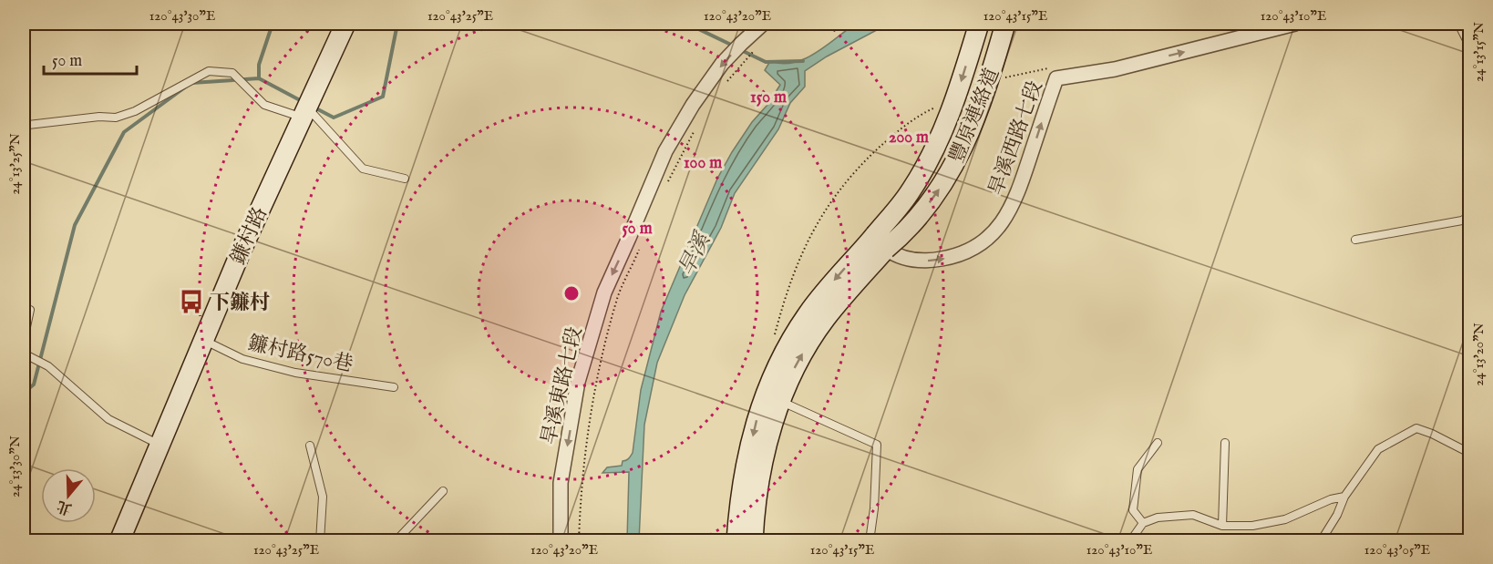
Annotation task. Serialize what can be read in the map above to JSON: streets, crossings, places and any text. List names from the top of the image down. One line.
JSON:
{"streets":{"street":["豐原連絡道","旱溪西路七段","鎌村路","旱溪東路七段"],"lane":["鐮村路570巷"]},"crossings":[["豐原連絡道","旱溪西路七段"],["鎌村路","鐮村路570巷"]],"one_way":["旱溪西路七段","旱溪東路七段"],"water":["旱溪"],"places":{"bus stop":["下鐮村"]},"scale_bar":"50 m","north":"bottom","coordinates":["120°43'30\"E","120°43'25\"E","120°43'20\"E","120°43'15\"E","120°43'10\"E","24°13'15\"N","24°13'25\"N","24°13'20\"N","24°13'30\"N","120°43'05\"E"],"rings":["150 m","200 m","100 m","50 m"]}
